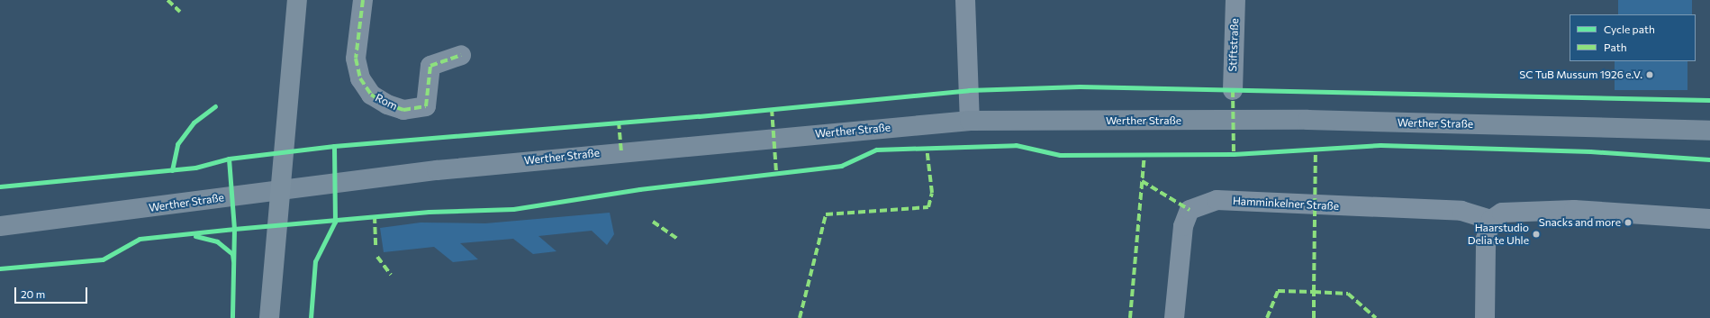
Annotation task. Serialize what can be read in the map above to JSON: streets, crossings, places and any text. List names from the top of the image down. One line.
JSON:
{"streets":{"main road":["Werther Straße"],"street":["Stiftstraße","Rom","Hamminkelner Straße"]},"places":["SC TuB Mussum 1926 e.V.","Snacks and more","Haarstudio Delia te Uhle"],"legend":["Cycle path","Path"],"scale_bar":"20 m"}
